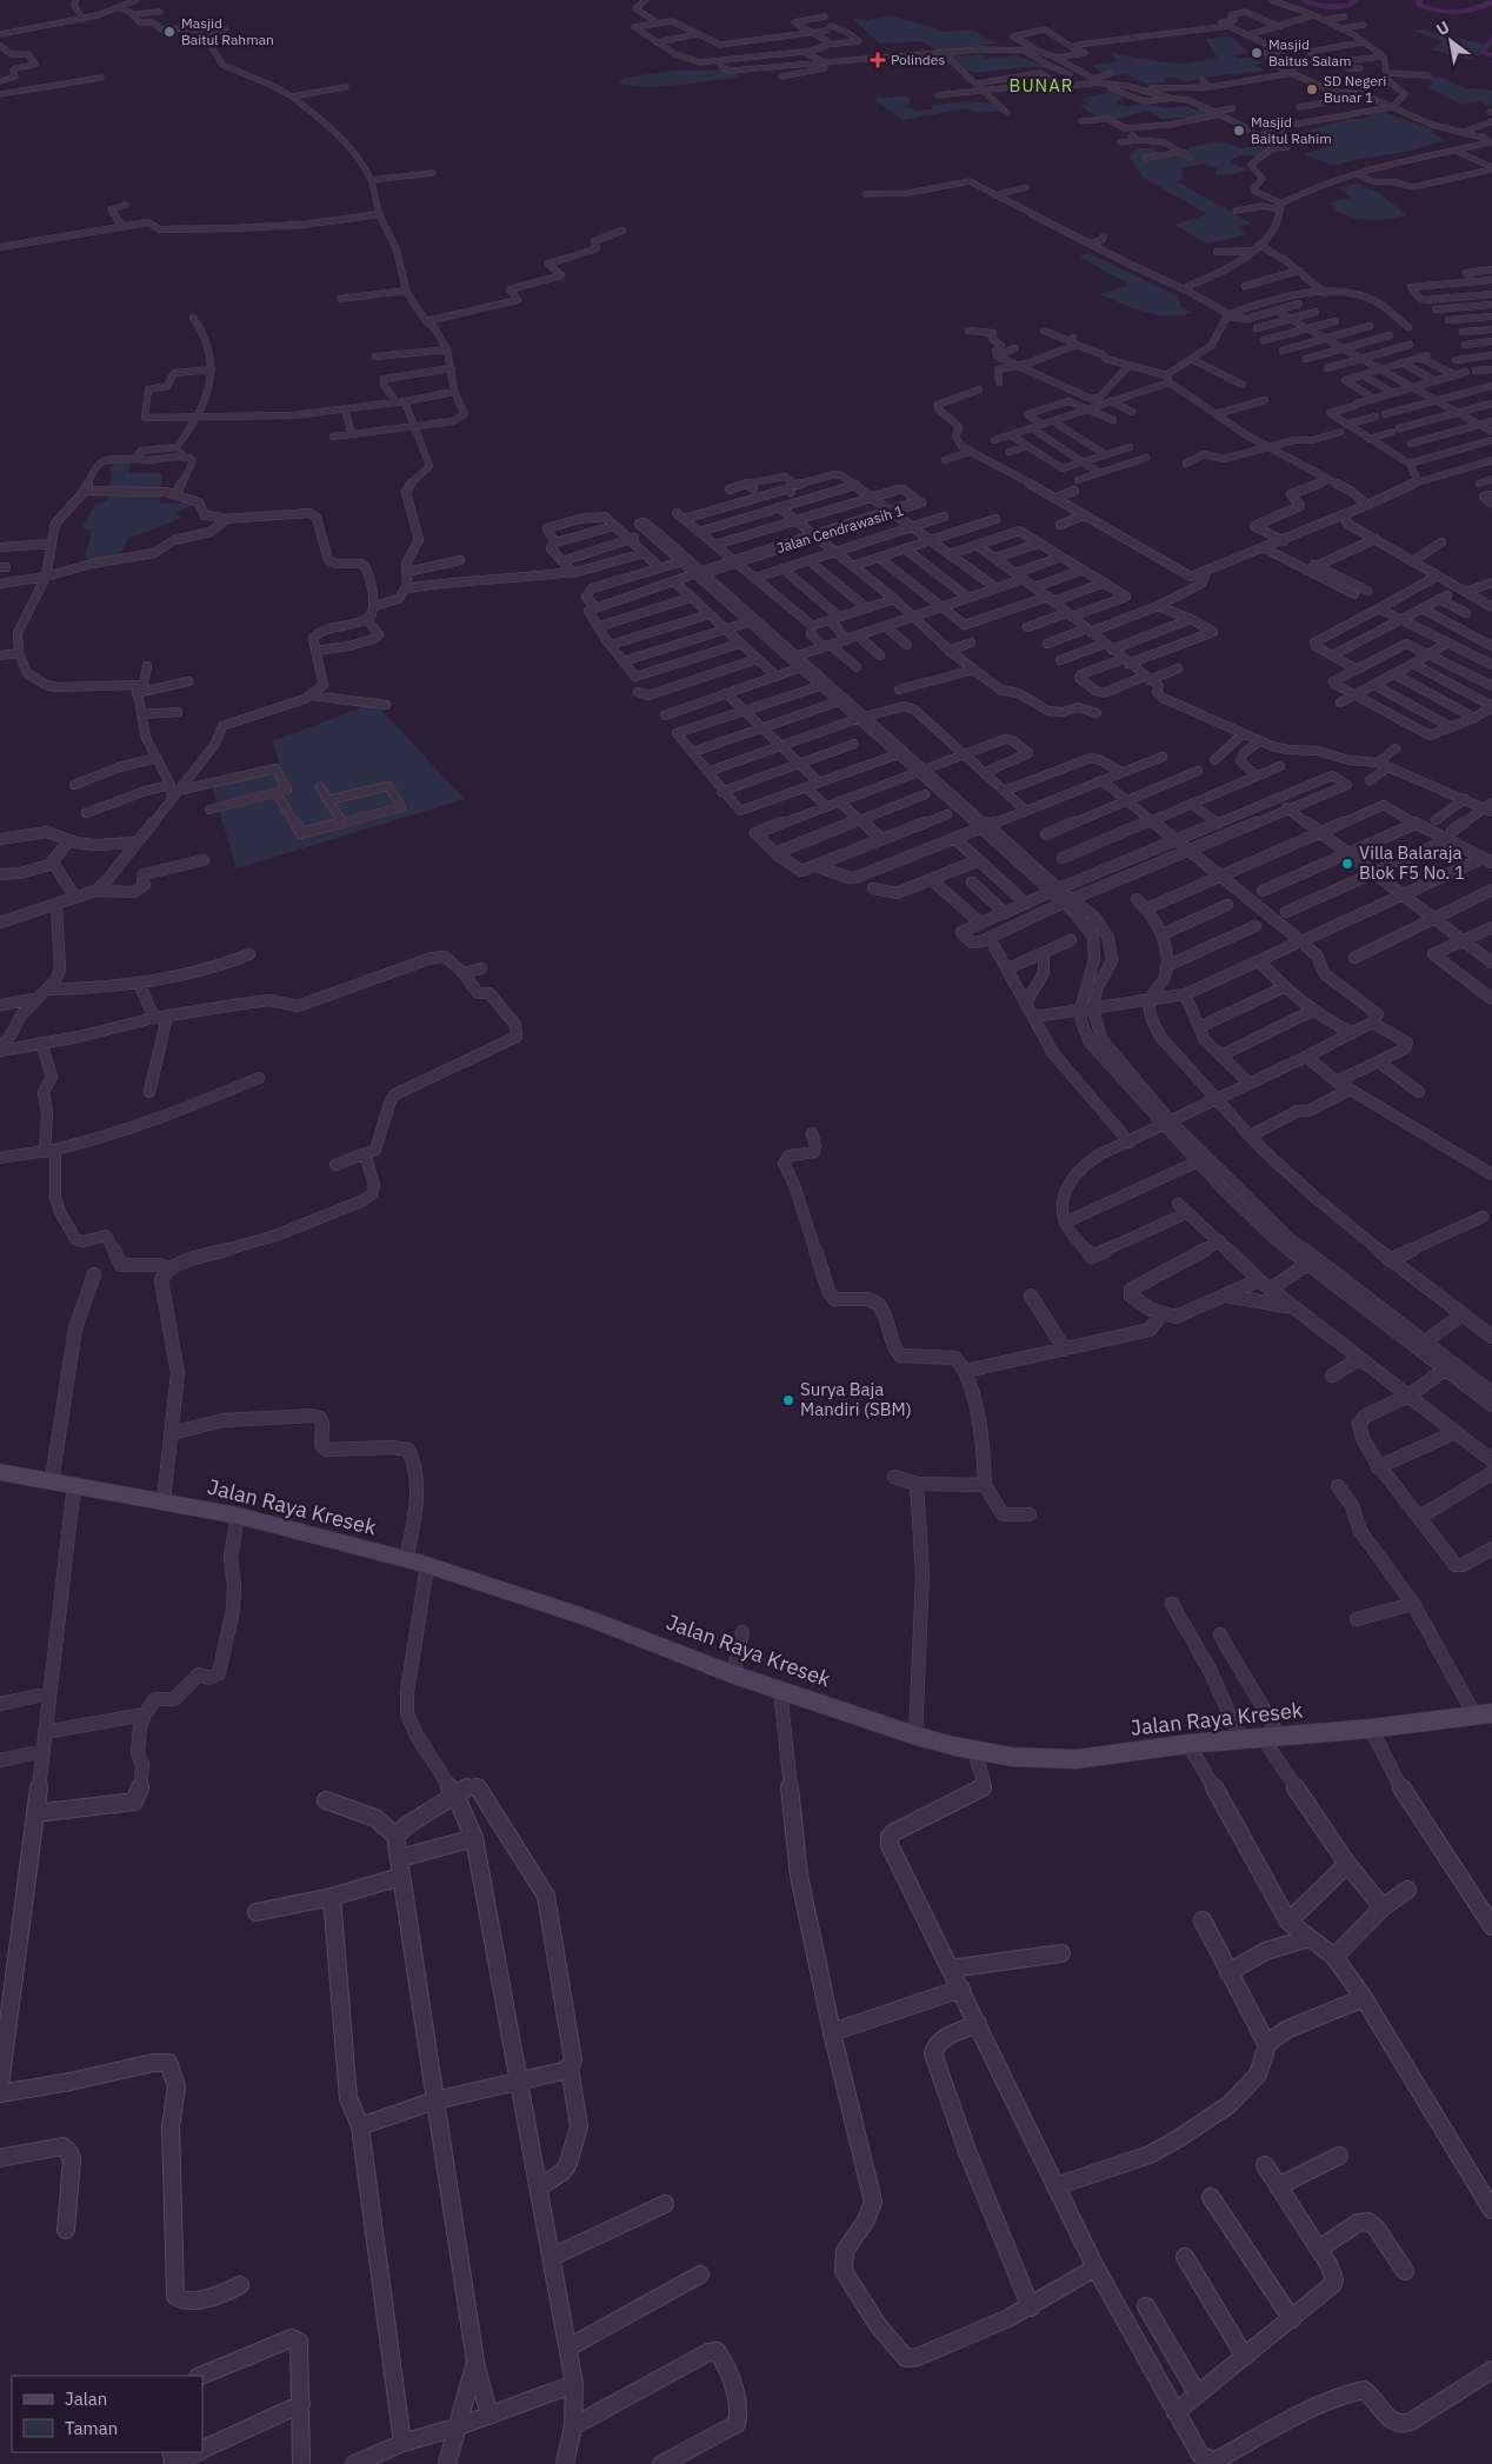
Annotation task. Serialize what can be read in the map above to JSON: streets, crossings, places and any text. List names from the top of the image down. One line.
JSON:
{"streets":{"main road":["Jalan Raya Kresek"],"street":["Jalan Cendrawasih 1"]},"districts":["BUNAR"],"places":{"other":["Masjid Baitul Rahman","Masjid Baitus Salam","SD Negeri Bunar 1","Masjid Baitul Rahim","Villa Balaraja Blok F5 No. 1","Surya Baja Mandiri (SBM)"],"health":["Polindes"]},"legend":["Jalan","Taman"],"north":"top left"}
